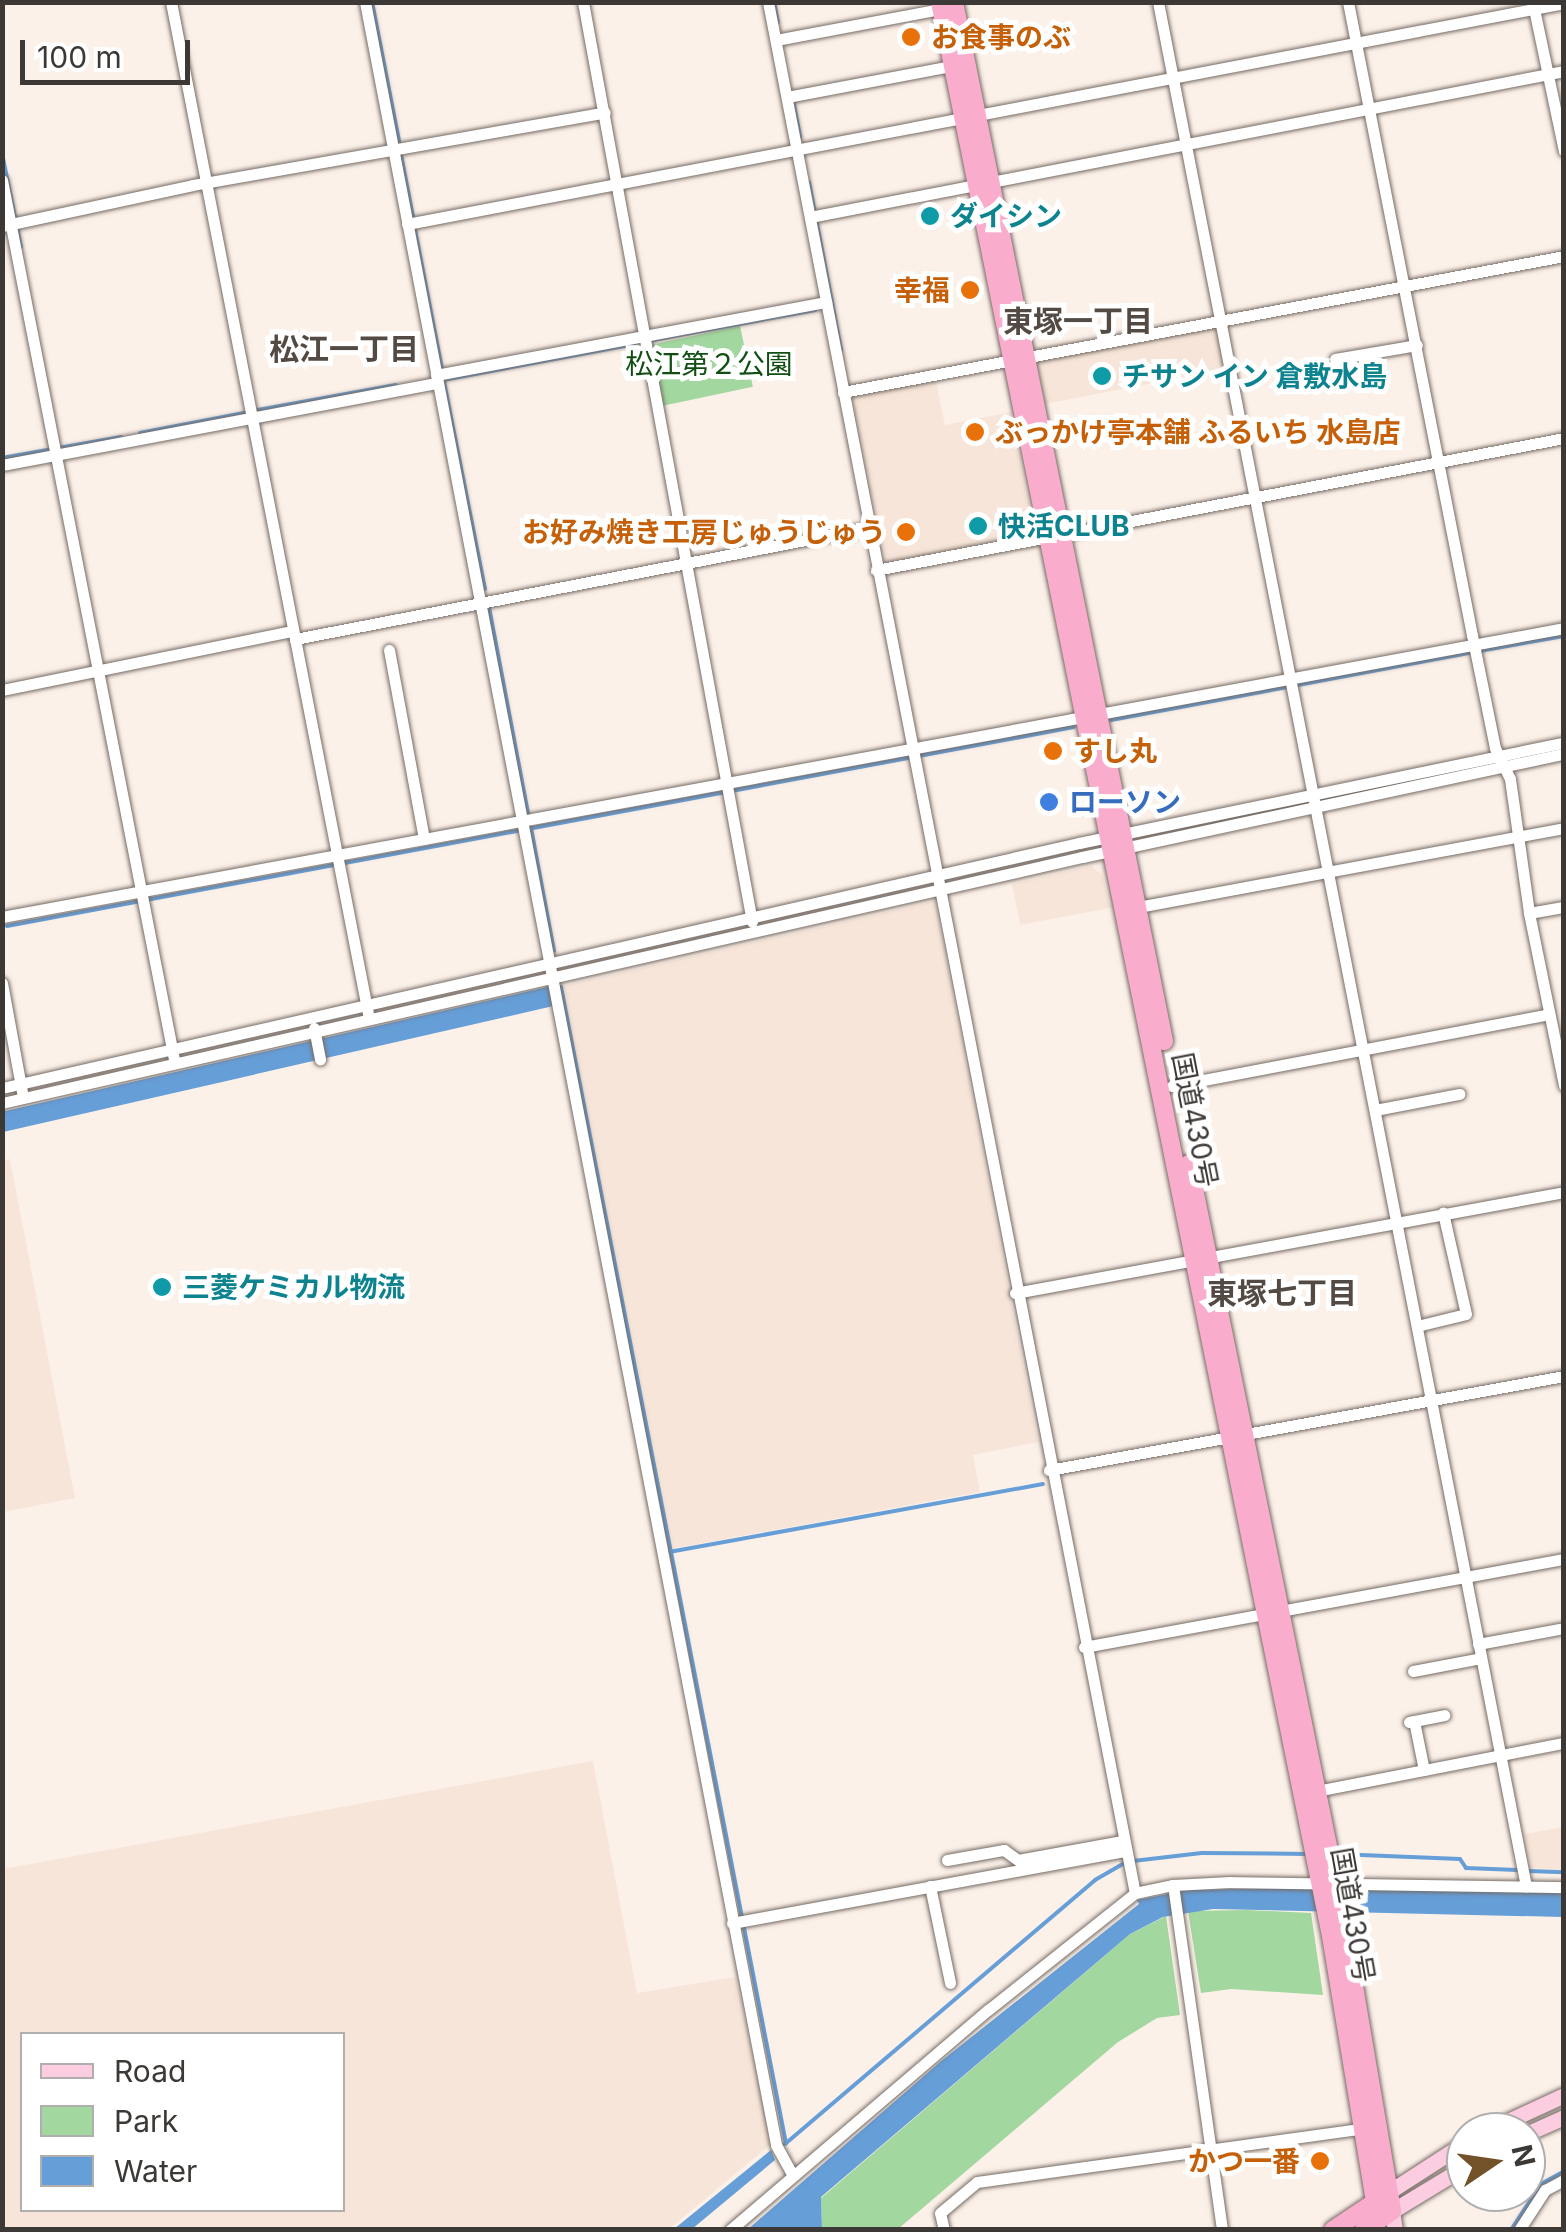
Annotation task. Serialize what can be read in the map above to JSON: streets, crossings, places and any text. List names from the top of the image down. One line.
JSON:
{"streets":{"highway":["国道430号"]},"districts":["東塚一丁目","松江一丁目","東塚七丁目"],"parks":["松江第２公園"],"places":["お食事のぶ","ダイシン","幸福","チサン イン 倉敷水島","ぶっかけ亭本舗 ふるいち 水島店","快活CLUB","お好み焼き工房じゅうじゅう","すし丸","ローソン","三菱ケミカル物流","かつ一番"],"legend":["Road","Park","Water"],"scale_bar":"100 m","north":"right"}
